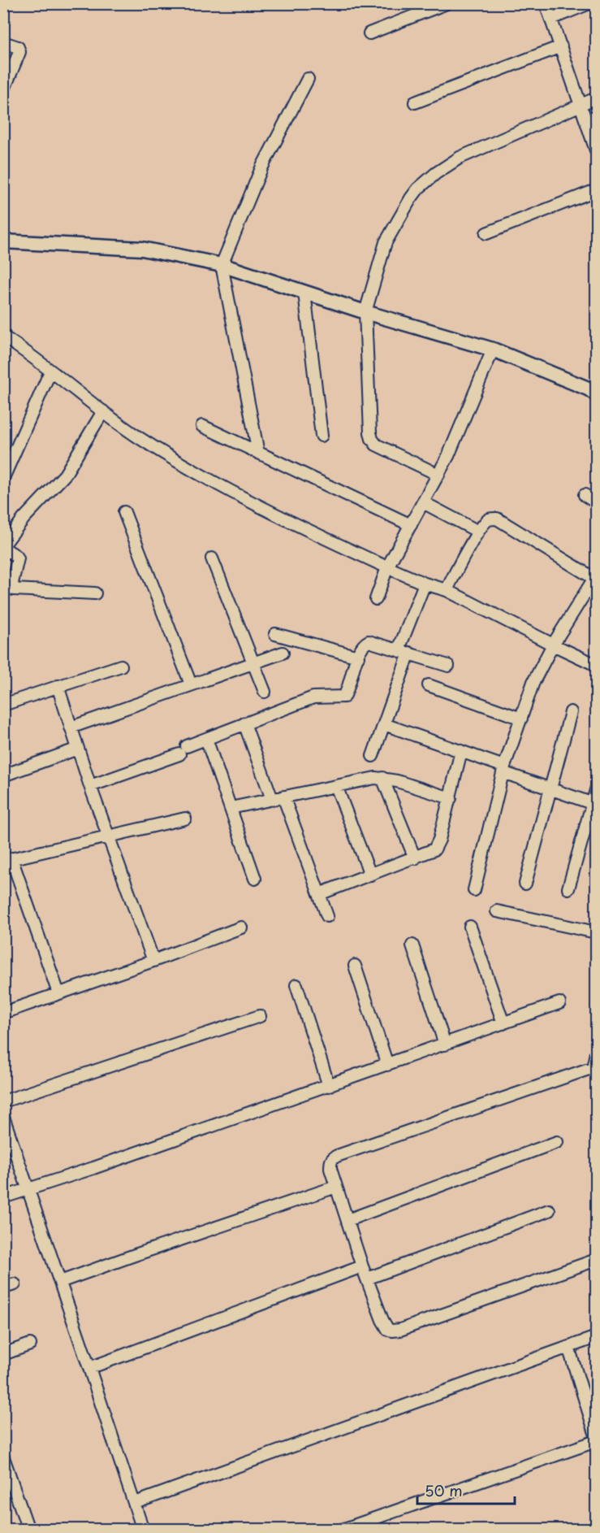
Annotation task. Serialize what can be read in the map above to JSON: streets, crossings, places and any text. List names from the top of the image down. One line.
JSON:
{"scale_bar":"50 m"}
